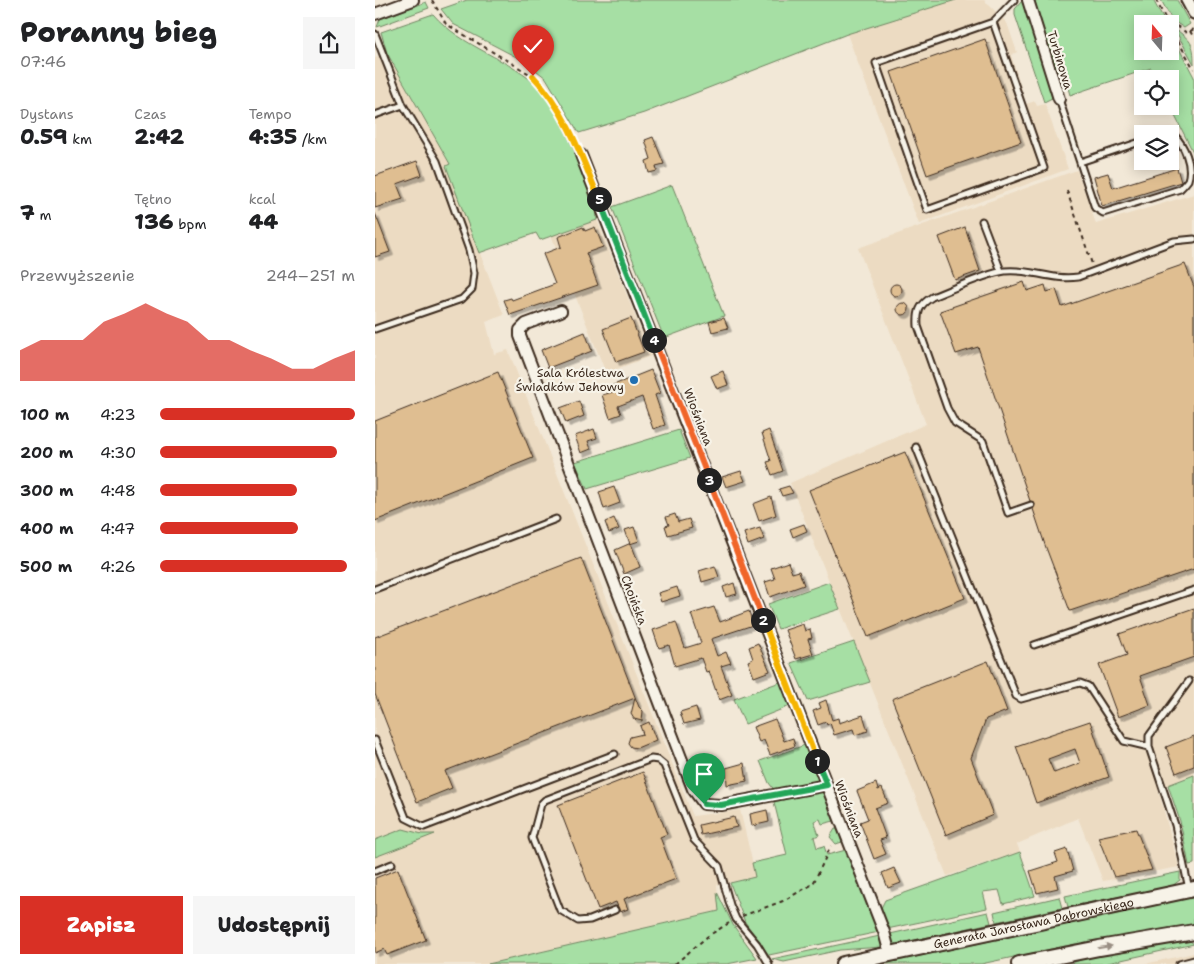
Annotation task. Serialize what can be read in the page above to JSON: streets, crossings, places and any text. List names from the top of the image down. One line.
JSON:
{"streets":{"main road":["Generała Jarosława Dąbrowskiego"],"street":["Turbinowa","Wiośniana","Choińska"]},"crossings":[["Wiośniana","Choińska"],["Wiośniana","Generała Jarosława Dąbrowskiego"]],"places":["Sala Królestwa Świadków Jehowy"],"north":"top","page":{"heading":["Poranny bieg","07:46"],"stats":[["Dystans","0.59 km"],["Czas","2:42"],["Tempo","4:35 /km"],["7 m"],["Tętno","136 bpm"],["kcal","44"]],"pins":["5","4","3","2","1"],"chart":["Przewyższenie","244–251 m"],"list":[{"name":"100 m","note":"4:23"},{"name":"200 m","note":"4:30"},{"name":"300 m","note":"4:48"},{"name":"400 m","note":"4:47"},{"name":"500 m","note":"4:26"}],"buttons":["Zapisz","Udostępnij"]}}
